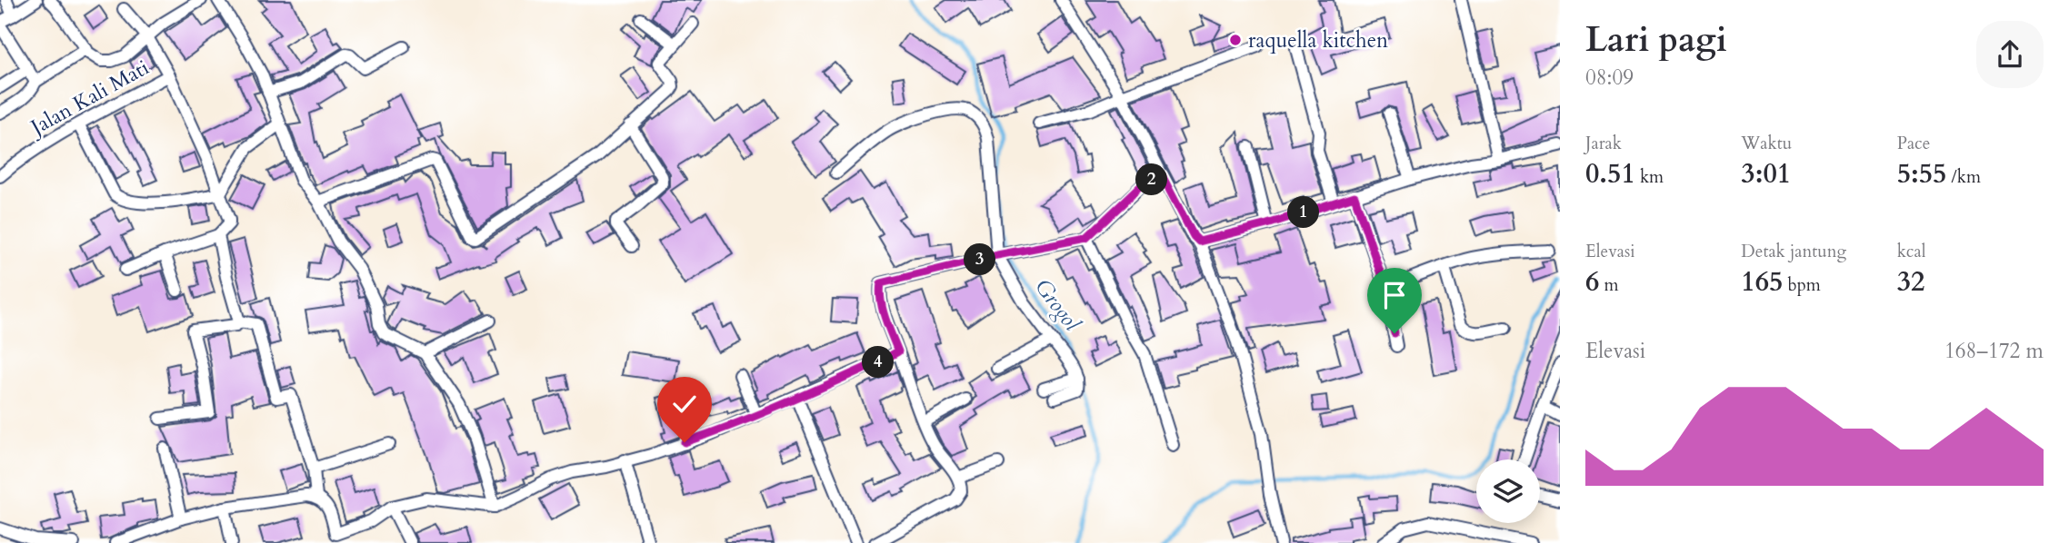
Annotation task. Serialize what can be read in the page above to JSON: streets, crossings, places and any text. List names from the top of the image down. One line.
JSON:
{"streets":{"street":["Jalan Kali Mati"]},"water":["Grogol"],"places":["raquella kitchen"],"page":{"heading":["Lari pagi","08:09"],"stats":[["Jarak","0.51 km"],["Waktu","3:01"],["Pace","5:55 /km"],["Elevasi","6 m"],["Detak jantung","165 bpm"],["kcal","32"]],"pins":["2","1","3","4"],"chart":["Elevasi","168–172 m"]}}
